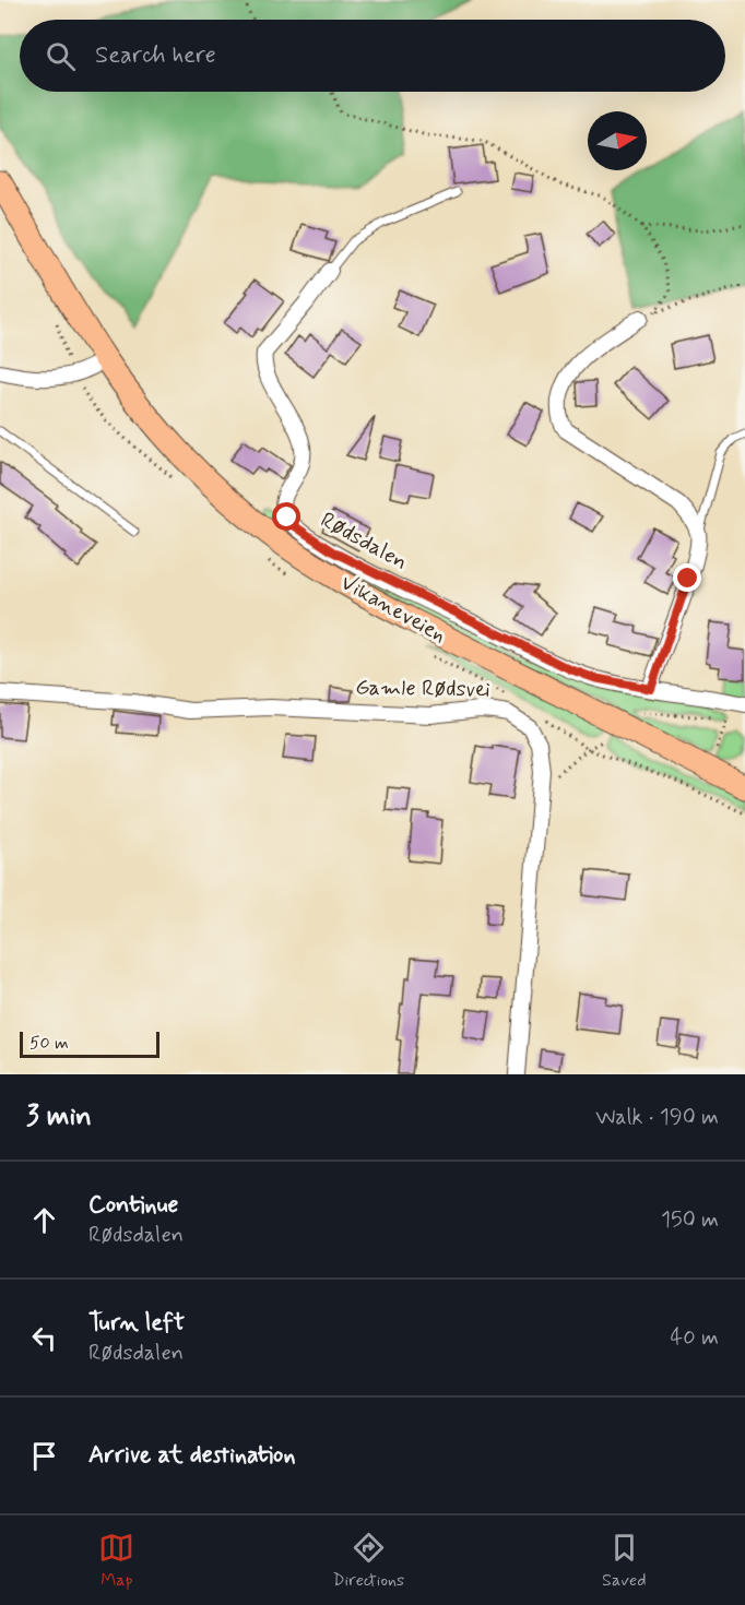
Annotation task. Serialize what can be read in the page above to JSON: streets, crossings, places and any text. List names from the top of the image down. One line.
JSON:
{"streets":{"main road":["Vikaneveien"],"street":["Rødsdalen","Gamle Rødsvei"]},"scale_bar":"50 m","north":"right","page":{"search":"Search here","scale":"50 m","heading":["3 min","Walk · 190 m"],"list":[["Continue","Rødsdalen","150 m"],["Turn left","Rødsdalen","40 m"],"Arrive at destination"],"nav":["Map","Directions","Saved"]}}
